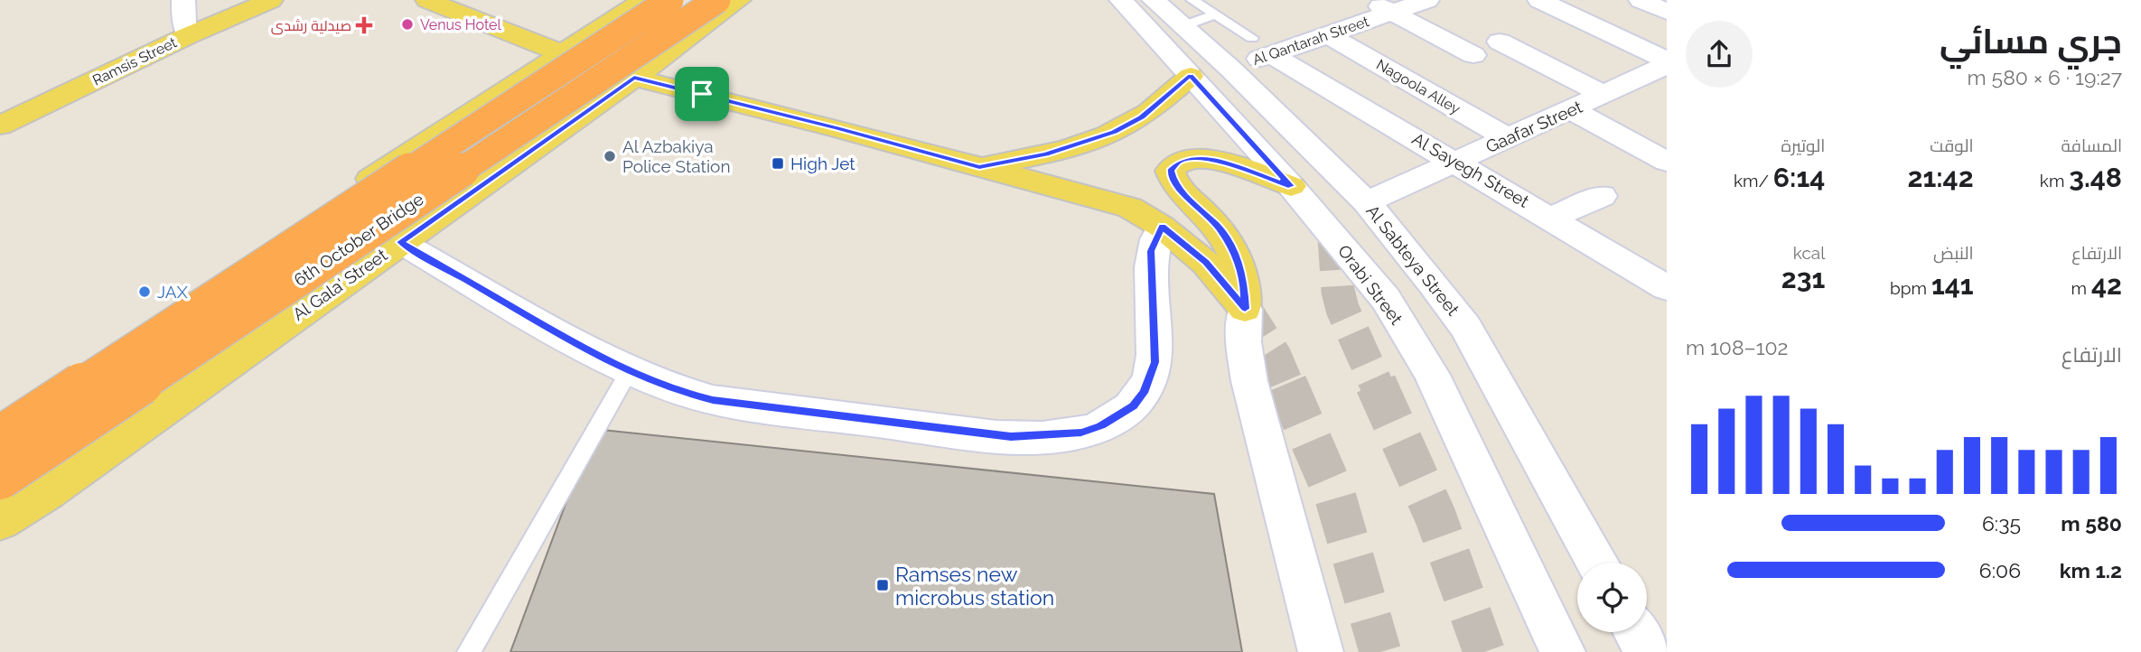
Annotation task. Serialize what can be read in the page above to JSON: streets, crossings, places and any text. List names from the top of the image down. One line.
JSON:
{"streets":{"highway":["6th October Bridge"],"main road":["Ramsis Street","Al Gala' Street"],"street":["Al Qantarah Street","Nagoola Alley","Gaafar Street","Al Sayegh Street","Al Sabteya Street","Orabi Street"]},"crossings":[["Al Qantarah Street","Nagoola Alley"],["Al Qantarah Street","Al Sayegh Street"],["Al Qantarah Street","Al Sabteya Street"],["Nagoola Alley","Gaafar Street"],["Gaafar Street","Al Sayegh Street"],["Gaafar Street","Al Sabteya Street"]],"places":{"other":["Venus Hotel","Al Azbakiya Police Station","JAX"],"health":["صيدلية رشدى"],"transit":["High Jet","Ramses new microbus station"]},"page":{"heading":["جري مسائي","19:27 · 6 × 580 m"],"stats":[["المسافة","3.48 km"],["الوقت","21:42"],["الوتيرة","6:14 /km"],["الارتفاع","42 m"],["النبض","141 bpm"],["kcal","231"]],"chart":["الارتفاع","102–108 m"],"list":[{"name":"580 m","note":"6:35"},{"name":"1.2 km","note":"6:06"}]}}
